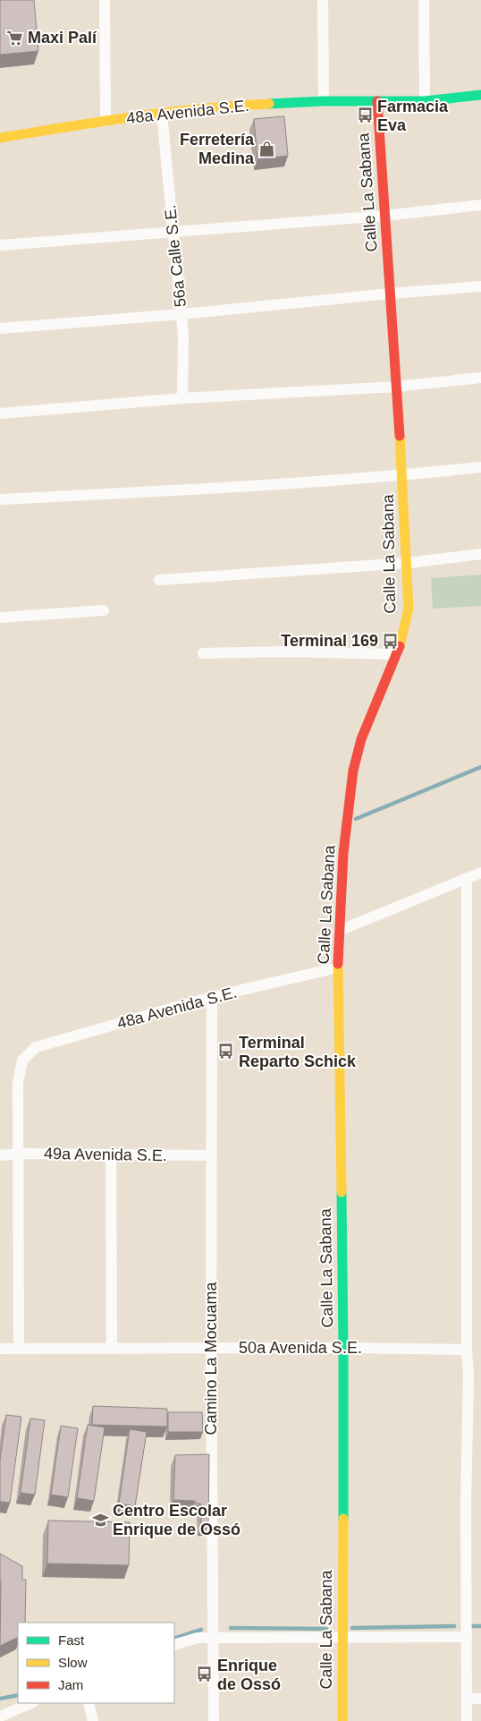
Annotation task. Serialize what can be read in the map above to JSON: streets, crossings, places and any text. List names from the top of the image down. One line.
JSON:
{"streets":{"street":["48a Avenida S.E.","Calle La Sabana","56a Calle S.E.","49a Avenida S.E.","50a Avenida S.E.","Camino La Mocuama"]},"crossings":[["48a Avenida S.E.","Calle La Sabana"],["48a Avenida S.E.","56a Calle S.E."],["48a Avenida S.E.","49a Avenida S.E."],["48a Avenida S.E.","Camino La Mocuama"],["Calle La Sabana","50a Avenida S.E."],["49a Avenida S.E.","Camino La Mocuama"],["50a Avenida S.E.","Camino La Mocuama"]],"places":{"supermarket":["Maxi Palí"],"bus stop":["Farmacia Eva","Terminal 169","Terminal Reparto Schick","Enrique de Ossó"],"shop":["Ferretería Medina"],"school or university":["Centro Escolar Enrique de Ossó"]},"legend":["Fast","Slow","Jam"]}
